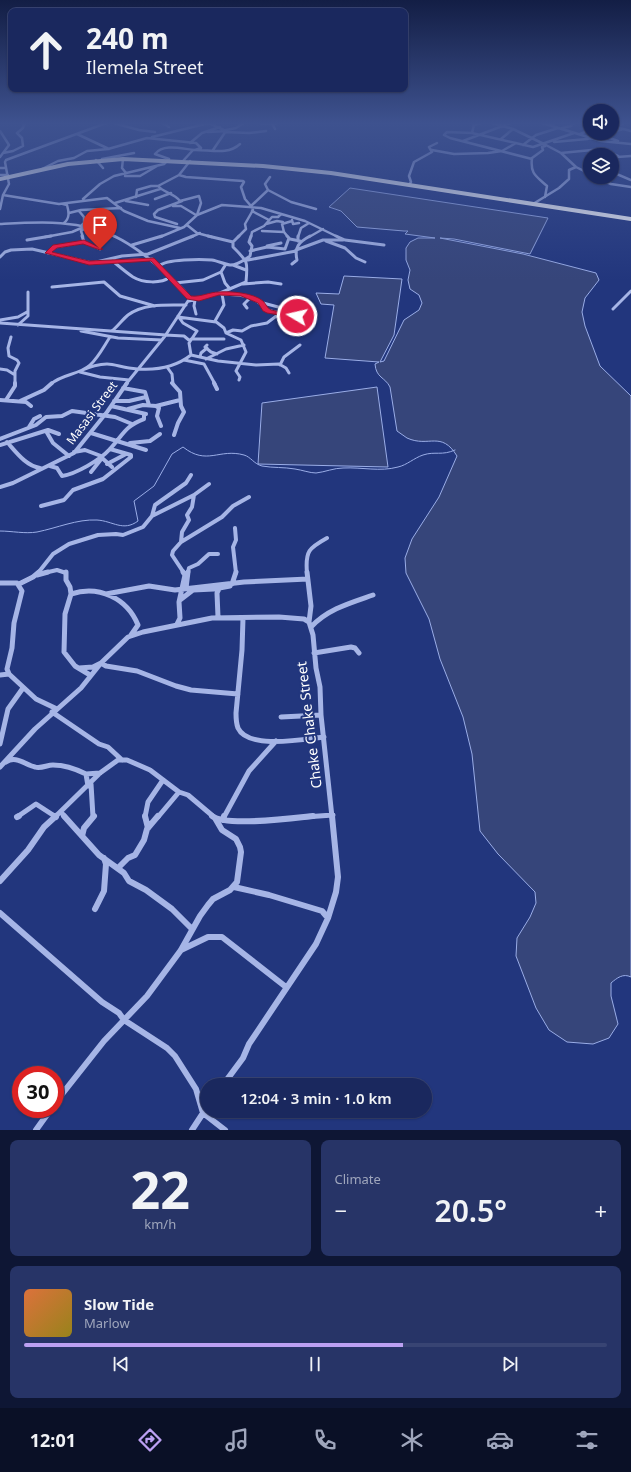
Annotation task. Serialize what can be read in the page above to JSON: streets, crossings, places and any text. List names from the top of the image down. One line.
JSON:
{"streets":{"street":["Masasi Street","Chake Chake Street"]},"page":{"turn":["240 m","Ilemela Street"],"limit":"30","trip":"12:04 · 3 min · 1.0 km","tile":[["22","km/h"],"Climate"],"heat":["−","20.5°","+"],"song":["Slow Tide","Marlow"],"tabs":"12:01"}}
